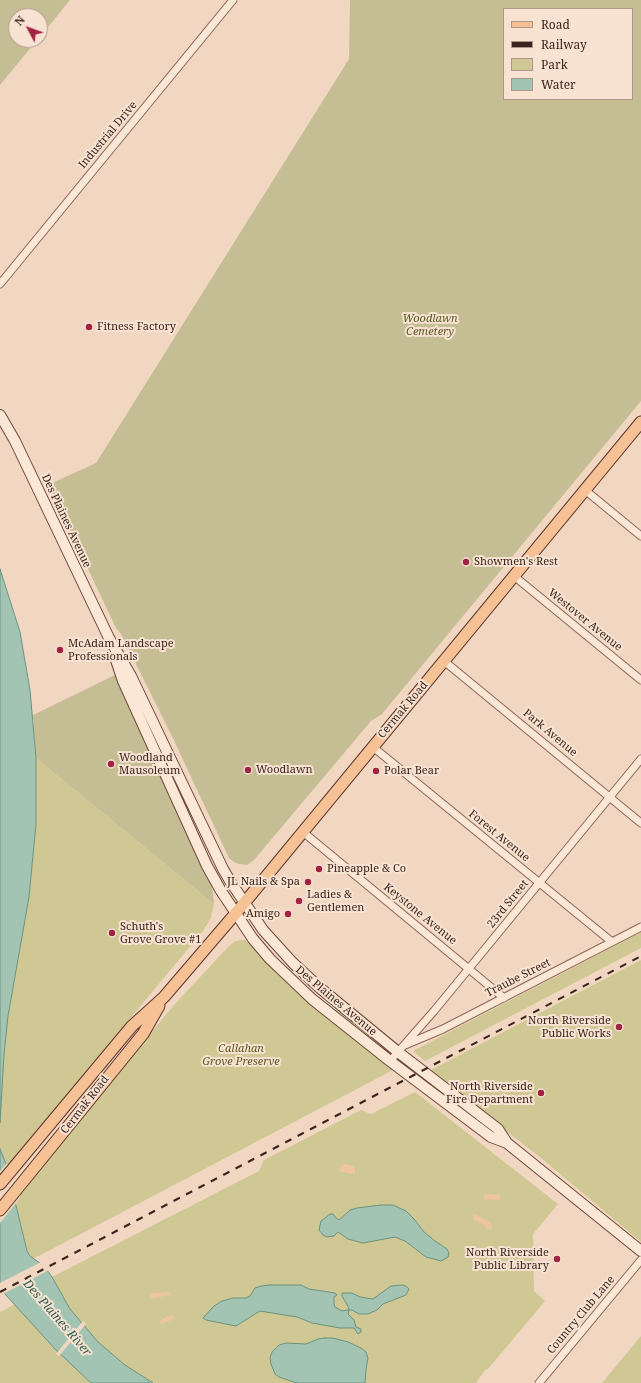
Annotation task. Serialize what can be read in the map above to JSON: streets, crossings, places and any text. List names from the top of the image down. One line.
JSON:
{"streets":{"main road":["Des Plaines Avenue","Cermak Road"],"street":["Industrial Drive","Westover Avenue","Park Avenue","Forest Avenue","23rd Street","Keystone Avenue","Traube Street","Country Club Lane"]},"crossings":[["Des Plaines Avenue","Cermak Road"],["Des Plaines Avenue","23rd Street"],["Des Plaines Avenue","Traube Street"],["Westover Avenue","Cermak Road"],["Cermak Road","Park Avenue"],["Cermak Road","Forest Avenue"],["Cermak Road","Keystone Avenue"],["Park Avenue","23rd Street"],["Forest Avenue","23rd Street"],["Forest Avenue","Traube Street"],["23rd Street","Keystone Avenue"],["23rd Street","Traube Street"],["Keystone Avenue","Traube Street"]],"water":["Des Plaines River"],"parks":["Woodlawn Cemetery","Callahan Grove Preserve"],"places":["Fitness Factory","Showmen's Rest","McAdam Landscape Professionals","Woodland Mausoleum","Woodlawn","Polar Bear","Pineapple & Co","JL Nails & Spa","Ladies & Gentlemen","Amigo","Schuth's Grove Grove #1","North Riverside Public Works","North Riverside Fire Department","North Riverside Public Library"],"legend":["Road","Railway","Park","Water"],"north":"top left"}
